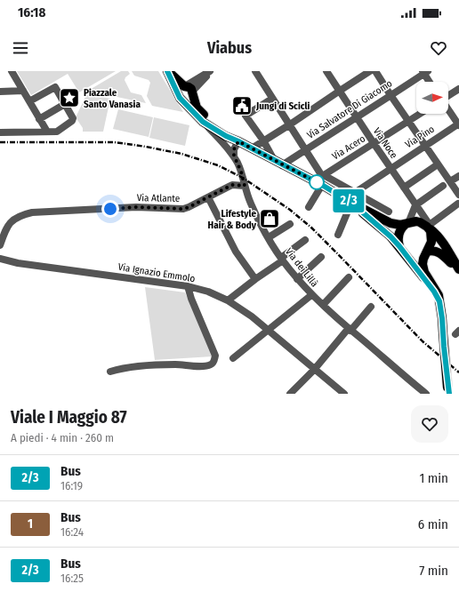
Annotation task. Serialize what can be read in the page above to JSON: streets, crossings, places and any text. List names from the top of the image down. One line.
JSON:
{"streets":{"street":["Via Salvatore Di Giacomo","Via Pino","Via Noce","Via Acero","Via Atlante","Via dei Lillà","Via Ignazio Emmolo"]},"crossings":[["Via Salvatore Di Giacomo","Via Noce"],["Via Pino","Via Noce"],["Via Noce","Via Acero"],["Via Atlante","Via dei Lillà"]],"places":{"place":["Piazzale Santo Vanasia"],"public building":["Jungi di Scicli"],"shop":["Lifestyle Hair & Body"]},"lines":["bus line 2/3"],"north":"right","page":{"status":"16:18","header":"Viabus","on_map":"2/3","heading":["Viale I Maggio 87","A piedi · 4 min · 260 m"],"list":[{"mark":"2/3","name":"Bus","note":"16:19","value":"1 min"},{"mark":"1","name":"Bus","note":"16:24","value":"6 min"},{"mark":"2/3","name":"Bus","note":"16:25","value":"7 min"}]}}
